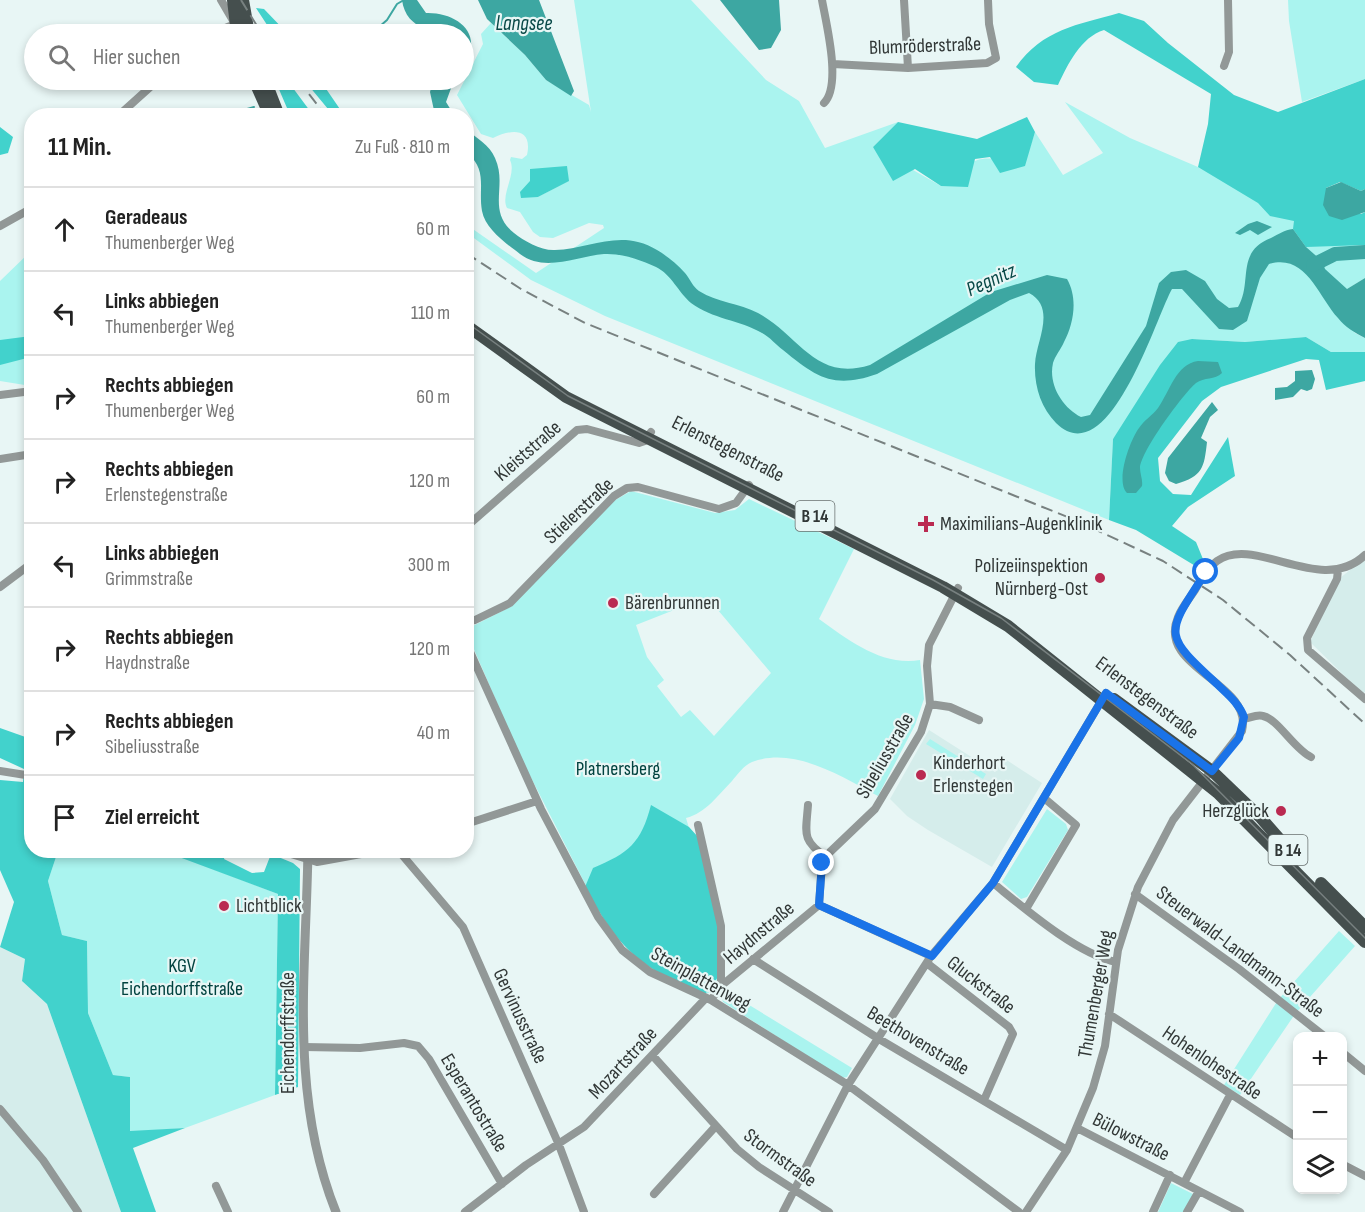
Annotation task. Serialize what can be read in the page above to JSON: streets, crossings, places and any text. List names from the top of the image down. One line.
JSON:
{"streets":{"main road":["Erlenstegenstraße","B 14"],"street":["Blumröderstraße","Kleiststraße","Stielerstraße","Sibeliusstraße","Haydnstraße","Steuerwald-Landmann-Straße","Steinplattenweg","Gluckstraße","Thumenberger Weg","Gervinusstraße","Eichendorffstraße","Beethovenstraße","Mozartstraße","Hohenlohestraße","Esperantostraße","Bülowstraße","Stormstraße"]},"crossings":[["Erlenstegenstraße","Kleiststraße"],["Erlenstegenstraße","Stielerstraße"],["Erlenstegenstraße","B 14"],["Erlenstegenstraße","Sibeliusstraße"],["Erlenstegenstraße","Thumenberger Weg"],["B 14","Thumenberger Weg"],["Haydnstraße","Steinplattenweg"],["Haydnstraße","Gluckstraße"],["Haydnstraße","Beethovenstraße"],["Haydnstraße","Mozartstraße"],["Steuerwald-Landmann-Straße","Thumenberger Weg"],["Steinplattenweg","Mozartstraße"],["Gluckstraße","Beethovenstraße"],["Thumenberger Weg","Beethovenstraße"],["Thumenberger Weg","Hohenlohestraße"],["Thumenberger Weg","Bülowstraße"],["Gervinusstraße","Mozartstraße"],["Eichendorffstraße","Esperantostraße"],["Mozartstraße","Esperantostraße"],["Mozartstraße","Stormstraße"]],"water":["Langsee","Pegnitz"],"parks":["Platnersberg","KGV Eichendorffstraße"],"places":{"health":["Maximilians-Augenklinik"],"other":["Polizeiinspektion Nürnberg-Ost","Bärenbrunnen","Kinderhort Erlenstegen","Herzglück","Lichtblick"]},"page":{"search":"Hier suchen","heading":["11 Min.","Zu Fuß · 810 m"],"list":[["Geradeaus","Thumenberger Weg","60 m"],["Links abbiegen","Thumenberger Weg","110 m"],["Rechts abbiegen","Thumenberger Weg","60 m"],["Rechts abbiegen","Erlenstegenstraße","120 m"],["Links abbiegen","Grimmstraße","300 m"],["Rechts abbiegen","Haydnstraße","120 m"],["Rechts abbiegen","Sibeliusstraße","40 m"],"Ziel erreicht"],"map_buttons":["+","−"]}}
